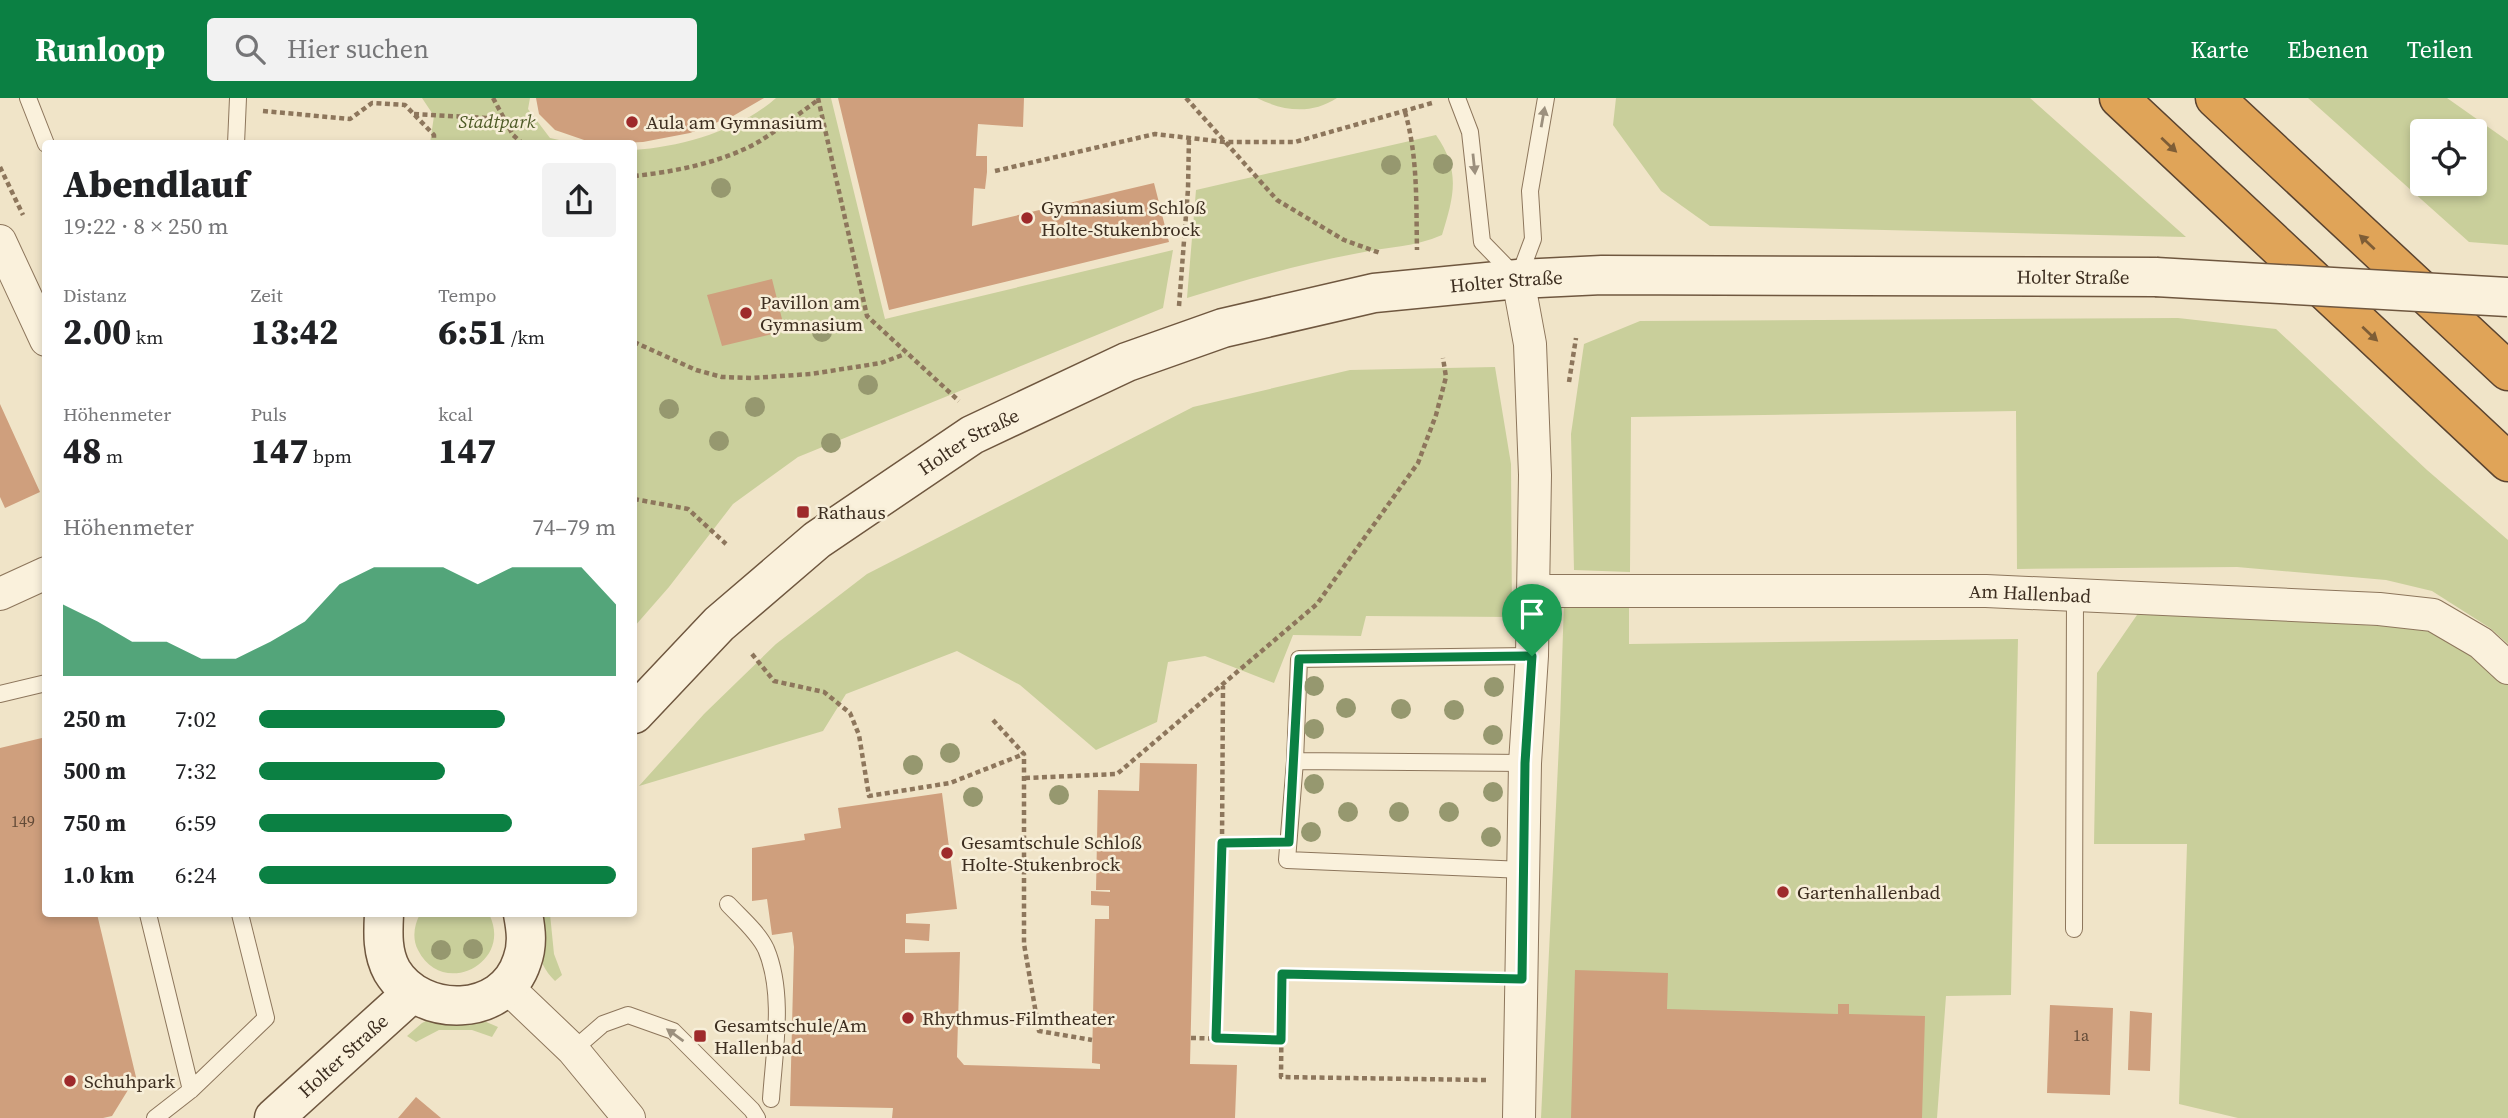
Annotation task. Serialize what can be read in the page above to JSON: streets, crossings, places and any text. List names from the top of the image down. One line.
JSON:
{"streets":{"street":["Holter Straße","Am Hallenbad"]},"parks":["Stadtpark"],"places":{"other":["Aula am Gymnasium","Gymnasium Schloß Holte-Stukenbrock","Pavillon am Gymnasium","Gesamtschule Schloß Holte-Stukenbrock","Gartenhallenbad","Rhythmus-Filmtheater","Schuhpark"],"transit":["Rathaus","Gesamtschule/Am Hallenbad"]},"house_numbers":["149","1a"],"page":{"header":"Runloop","search":"Hier suchen","nav":["Karte","Ebenen","Teilen"],"heading":["Abendlauf","19:22 · 8 × 250 m"],"stats":[["Distanz","2.00 km"],["Zeit","13:42"],["Tempo","6:51 /km"],["Höhenmeter","48 m"],["Puls","147 bpm"],["kcal","147"]],"chart":["Höhenmeter","74–79 m"],"list":[{"name":"250 m","note":"7:02"},{"name":"500 m","note":"7:32"},{"name":"750 m","note":"6:59"},{"name":"1.0 km","note":"6:24"}]}}
